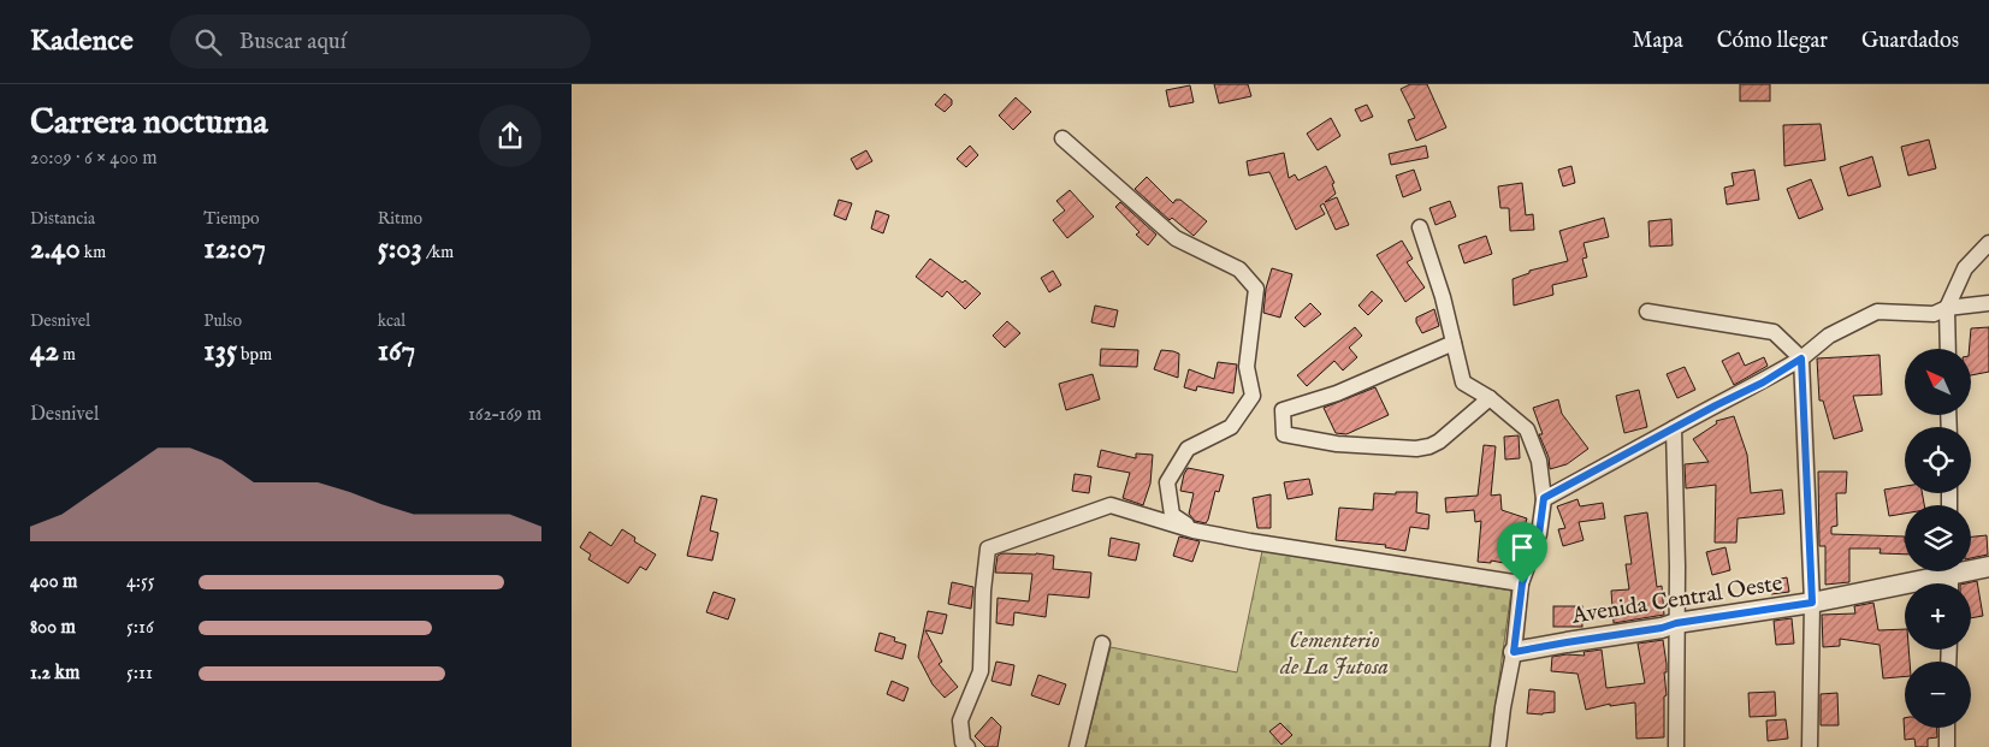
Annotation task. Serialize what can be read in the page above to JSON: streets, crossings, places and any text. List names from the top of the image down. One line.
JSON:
{"streets":{"street":["Avenida Central Oeste"]},"parks":["Cementerio de La Jutosa"],"north":"top left","page":{"header":"Kadence","search":"Buscar aquí","nav":["Mapa","Cómo llegar","Guardados"],"heading":["Carrera nocturna","20:09 · 6 × 400 m"],"stats":[["Distancia","2.40 km"],["Tiempo","12:07"],["Ritmo","5:03 /km"],["Desnivel","42 m"],["Pulso","135 bpm"],["kcal","167"]],"map_buttons":["+","−"],"chart":["Desnivel","162–169 m"],"list":[{"name":"400 m","note":"4:55"},{"name":"800 m","note":"5:16"},{"name":"1.2 km","note":"5:11"}]}}
